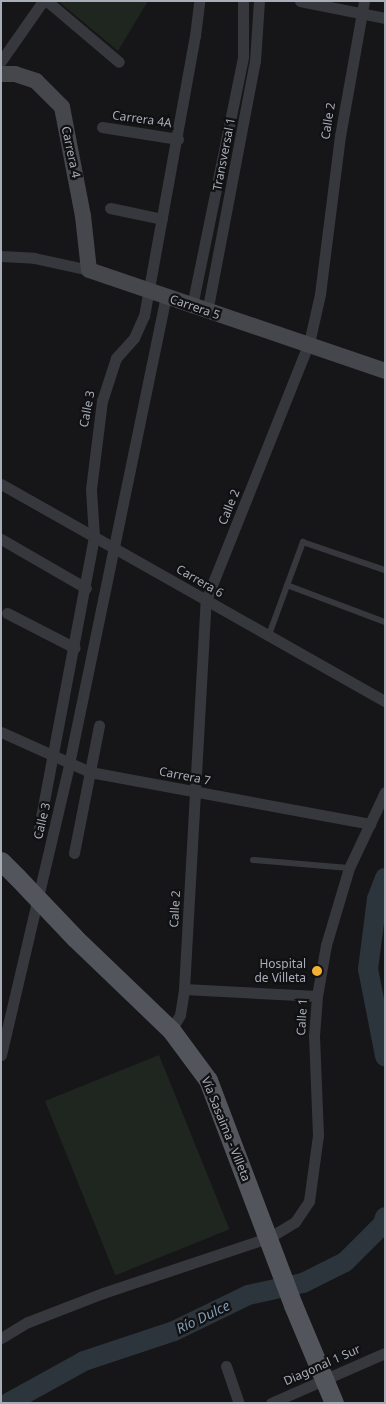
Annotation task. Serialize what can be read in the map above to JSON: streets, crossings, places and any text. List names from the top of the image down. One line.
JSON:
{"streets":{"main road":["Vía Sasaima - Villeta"],"street":["Carrera 4A","Calle 2","Carrera 4","Transversal 1","Carrera 5","Calle 3","Carrera 6","Carrera 7","Calle 1","Diagonal 1 Sur"]},"crossings":[["Carrera 4A","Calle 3"],["Calle 2","Carrera 5"],["Calle 2","Carrera 6"],["Calle 2","Carrera 7"],["Calle 2","Vía Sasaima - Villeta"],["Carrera 4","Carrera 5"],["Transversal 1","Carrera 5"],["Carrera 5","Calle 3"],["Calle 3","Carrera 6"],["Calle 3","Carrera 7"],["Carrera 7","Calle 1"],["Calle 1","Vía Sasaima - Villeta"],["Vía Sasaima - Villeta","Diagonal 1 Sur"]],"water":["Río Dulce"],"places":["Hospital de Villeta"]}
